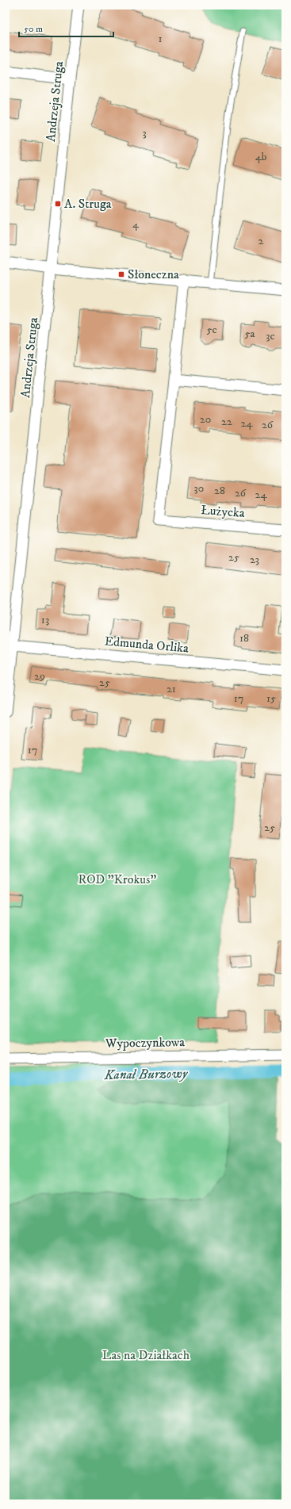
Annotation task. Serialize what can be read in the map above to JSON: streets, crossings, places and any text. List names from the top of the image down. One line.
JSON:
{"streets":{"street":["Andrzeja Struga","Łużycka","Edmunda Orlika","Wypoczynkowa"]},"crossings":[["Andrzeja Struga","Edmunda Orlika"]],"water":["Kanał Burzowy"],"parks":["ROD \"Krokus\"","Las na Działkach"],"places":{"transit":["A. Struga","Słoneczna"]},"house_numbers":["1","3","4b","4","2","5c","5a","3c","20","22","24","26","30","28","26","24","25","23","13","18","29","25","21","17","15","17","25"],"scale_bar":"50 m"}
